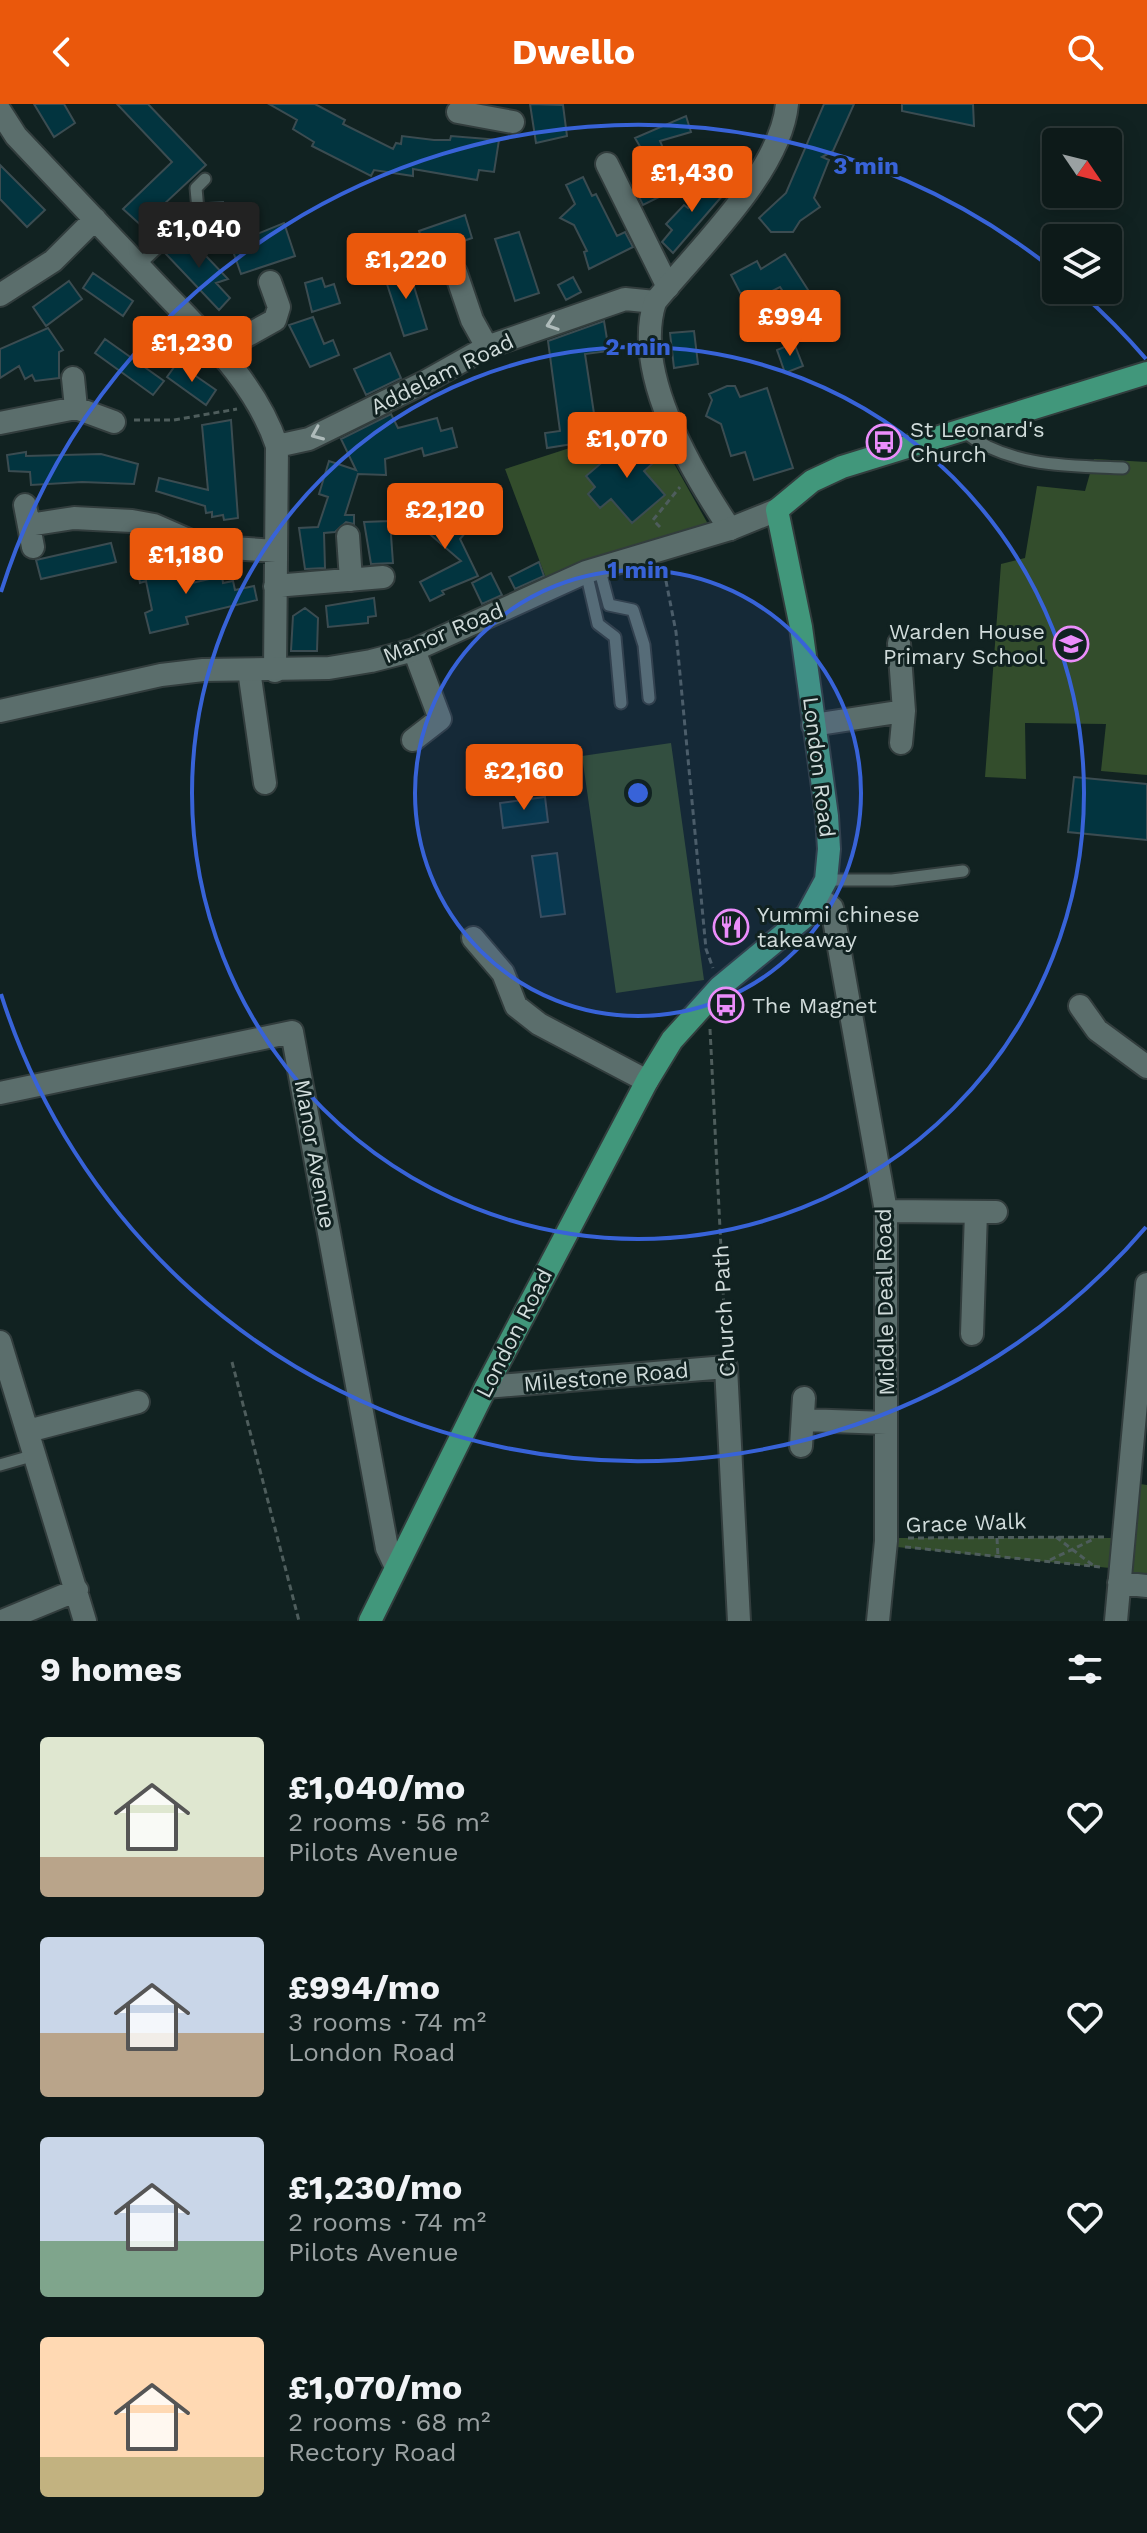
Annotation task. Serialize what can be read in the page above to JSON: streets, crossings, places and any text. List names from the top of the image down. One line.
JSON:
{"streets":{"main road":["London Road"],"street":["Addelam Road","Manor Road","Manor Avenue","Middle Deal Road","Church Path","Milestone Road"],"path":["Grace Walk"]},"crossings":[["Manor Road","London Road"],["Manor Road","Church Path"],["London Road","Manor Avenue"],["London Road","Middle Deal Road"],["London Road","Church Path"],["London Road","Milestone Road"],["Church Path","Milestone Road"]],"one_way":["Addelam Road"],"places":{"bus stop":["St Leonard's Church","The Magnet"],"school or university":["Warden House Primary School"],"restaurant":["Yummi chinese takeaway"]},"north":"bottom right","page":{"header":"Dwello","price":["£1,430","£1,040","£1,220","£994","£1,230","£1,070","£2,120","£1,180","£2,160"],"heading":"9 homes","list":[{"name":"£1,040/mo","note":"2 rooms · 56 m² · Pilots Avenue"},{"name":"£994/mo","note":"3 rooms · 74 m² · London Road"},{"name":"£1,230/mo","note":"2 rooms · 74 m² · Pilots Avenue"},{"name":"£1,070/mo","note":"2 rooms · 68 m² · Rectory Road"}]},"rings":["3 min","2 min","1 min"]}
